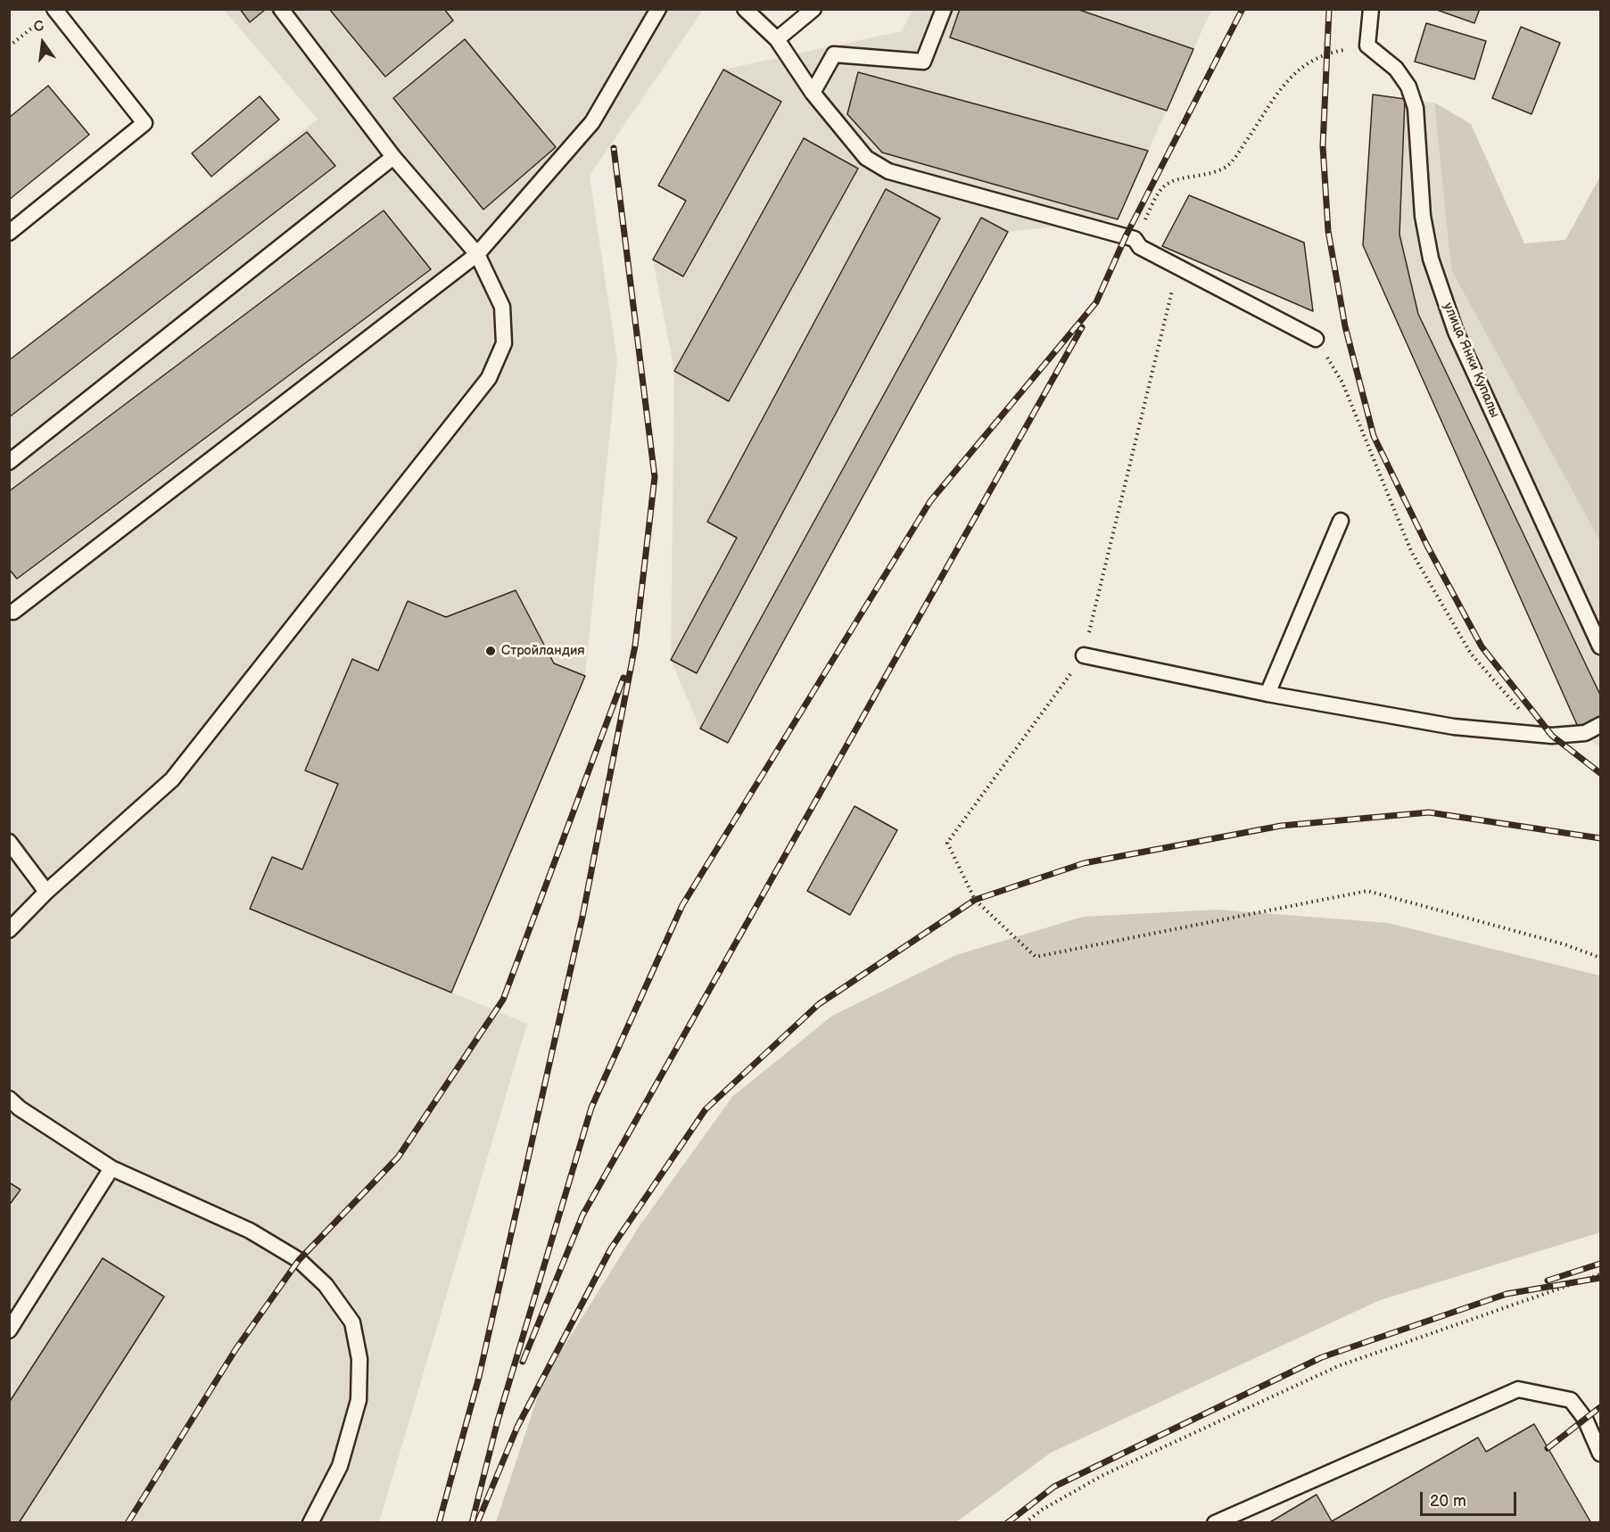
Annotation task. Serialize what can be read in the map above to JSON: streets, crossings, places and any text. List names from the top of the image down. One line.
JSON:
{"streets":{"lane":["улица Янки Купалы"]},"places":["Стройландия"],"scale_bar":"20 m","north":"top"}
